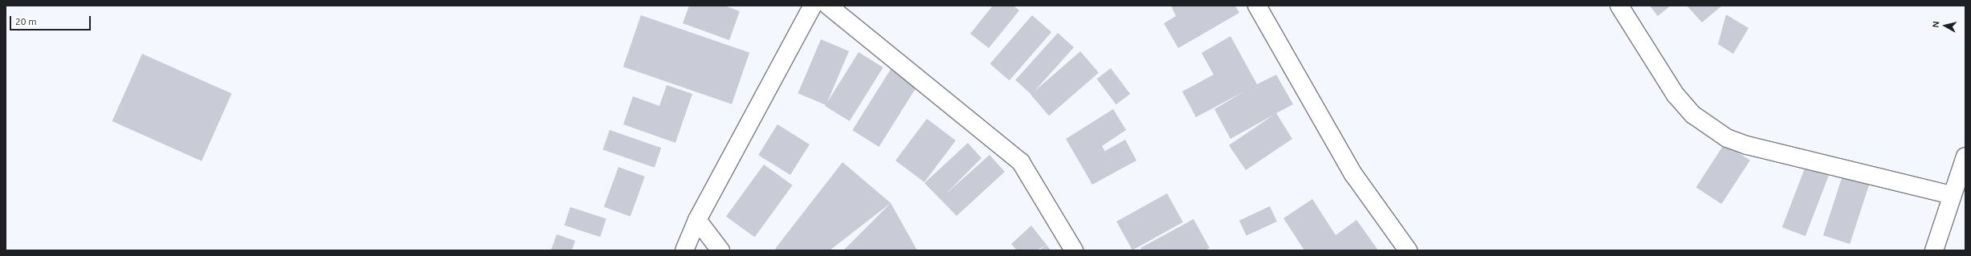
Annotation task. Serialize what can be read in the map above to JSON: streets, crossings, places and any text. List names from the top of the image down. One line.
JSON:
{"scale_bar":"20 m","north":"left"}
